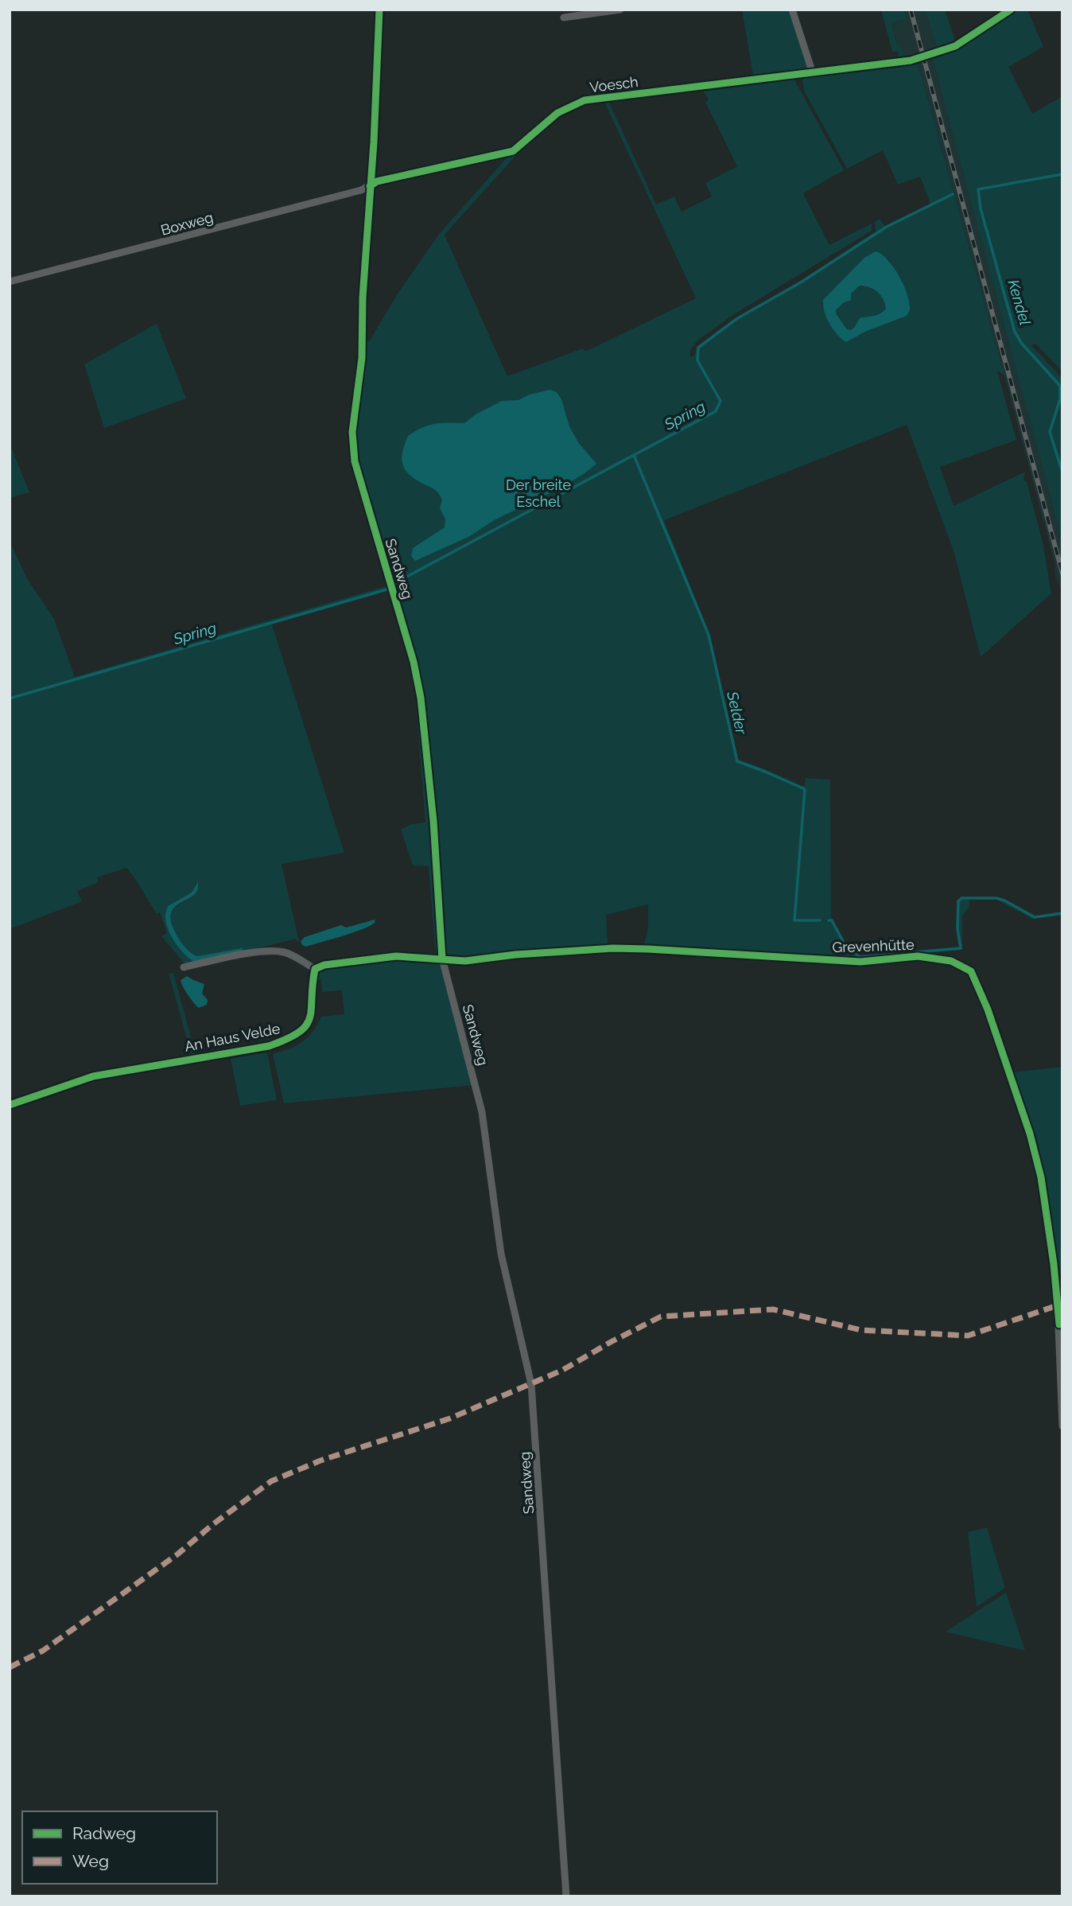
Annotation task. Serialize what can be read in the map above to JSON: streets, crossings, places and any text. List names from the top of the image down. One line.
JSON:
{"streets":{"street":["Voesch","Boxweg","Sandweg","Grevenhütte","An Haus Velde"]},"crossings":[["Voesch","Boxweg"],["Voesch","Sandweg"],["Boxweg","Sandweg"],["Sandweg","Grevenhütte"]],"water":["Kendel","Spring","Selder"],"parks":["Der breite Eschel"],"legend":["Radweg","Weg"]}
